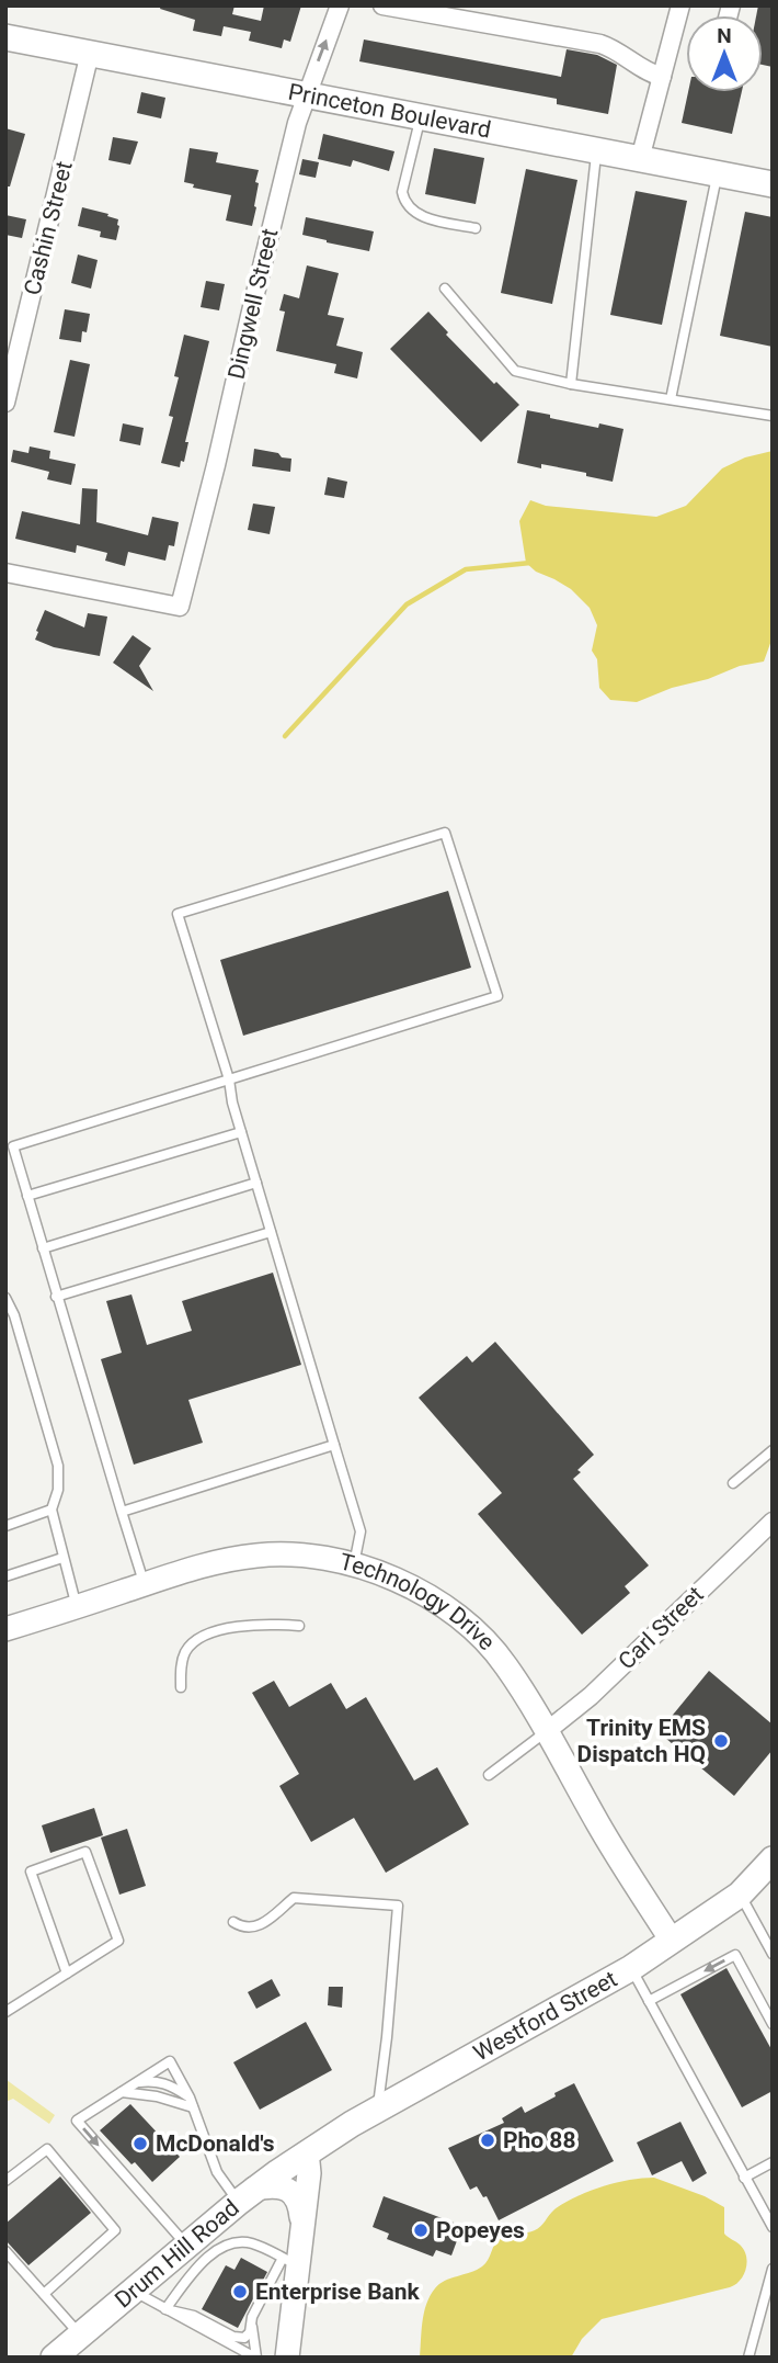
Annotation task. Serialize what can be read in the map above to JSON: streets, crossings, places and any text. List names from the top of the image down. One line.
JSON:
{"streets":{"main road":["Princeton Boulevard","Westford Street","Drum Hill Road"],"street":["Cashin Street","Dingwell Street","Technology Drive","Carl Street"]},"crossings":[["Princeton Boulevard","Cashin Street"],["Princeton Boulevard","Dingwell Street"],["Technology Drive","Carl Street"],["Technology Drive","Westford Street"],["Westford Street","Drum Hill Road"]],"places":["Trinity EMS Dispatch HQ","Pho 88","McDonald's","Popeyes","Enterprise Bank"],"north":"top"}
